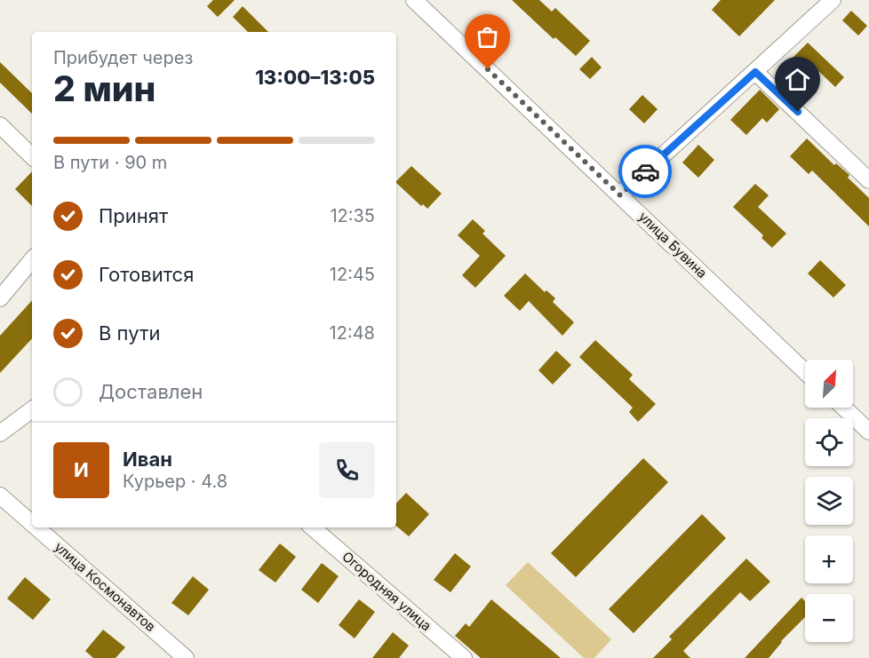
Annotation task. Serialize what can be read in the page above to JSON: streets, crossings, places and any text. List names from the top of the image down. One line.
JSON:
{"streets":{"street":["улица Бувина","улица Космонавтов","Огородняя улица"]},"north":"top right","page":{"heading":["2 мин","Прибудет через","13:00–13:05"],"panel":["Иван","Курьер · 4.8"],"bar":"В пути · 90 m","list":[["Принят","12:35"],["Готовится","12:45"],["В пути","12:48"],"Доставлен"],"map_buttons":["+","−"],"round":"И"}}
